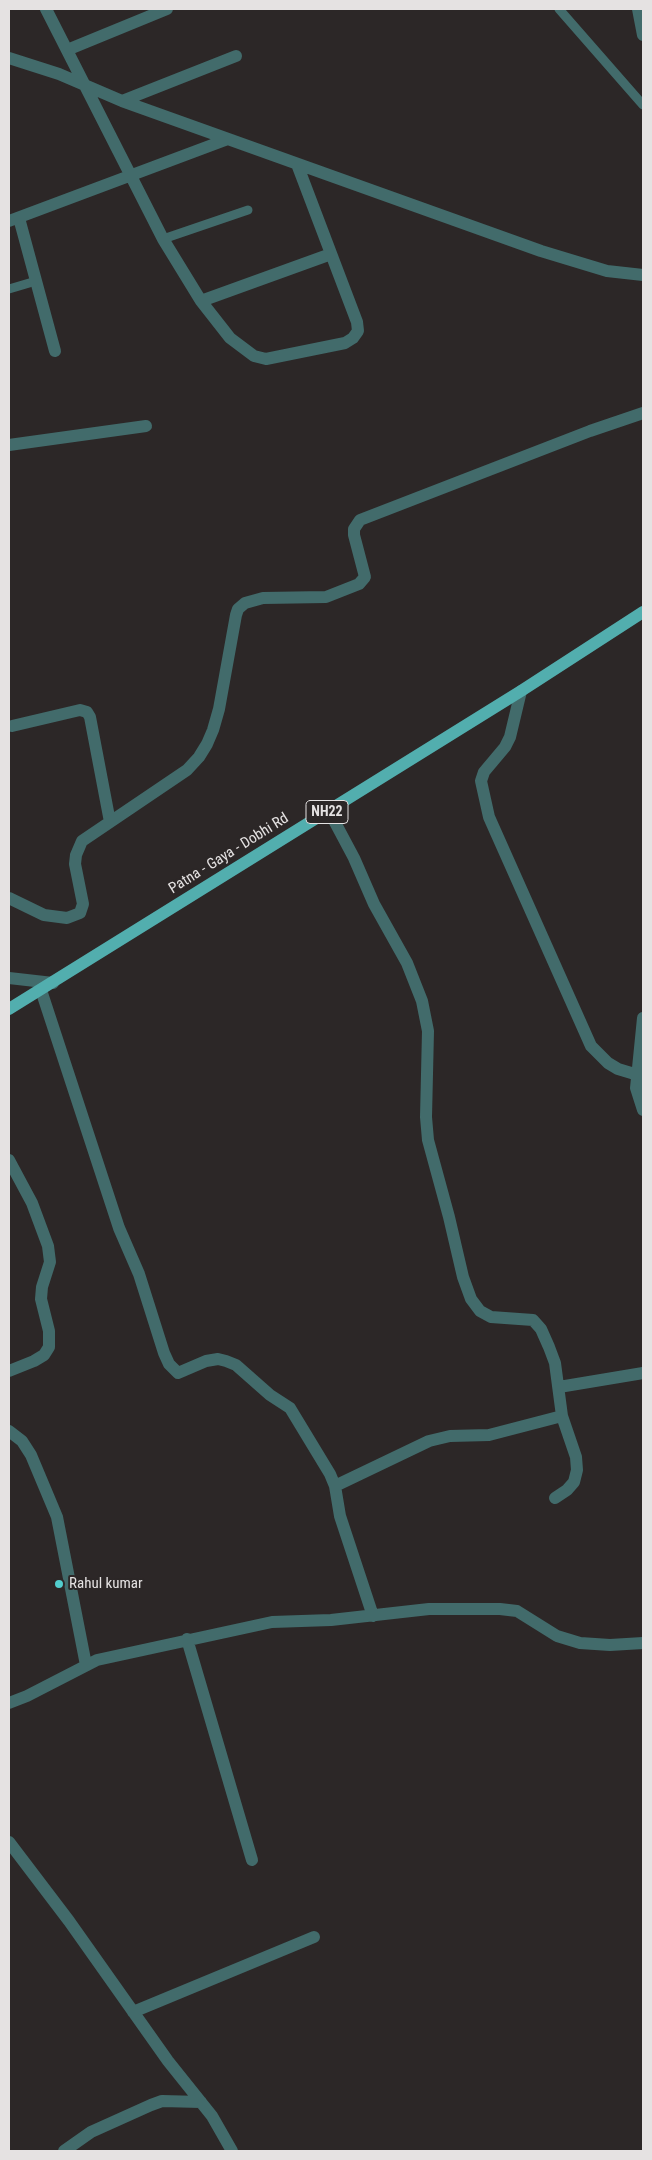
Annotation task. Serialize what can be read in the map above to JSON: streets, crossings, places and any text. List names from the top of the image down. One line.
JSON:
{"streets":{"main road":["NH22","Patna - Gaya - Dobhi Rd"]},"places":["Rahul kumar"]}
